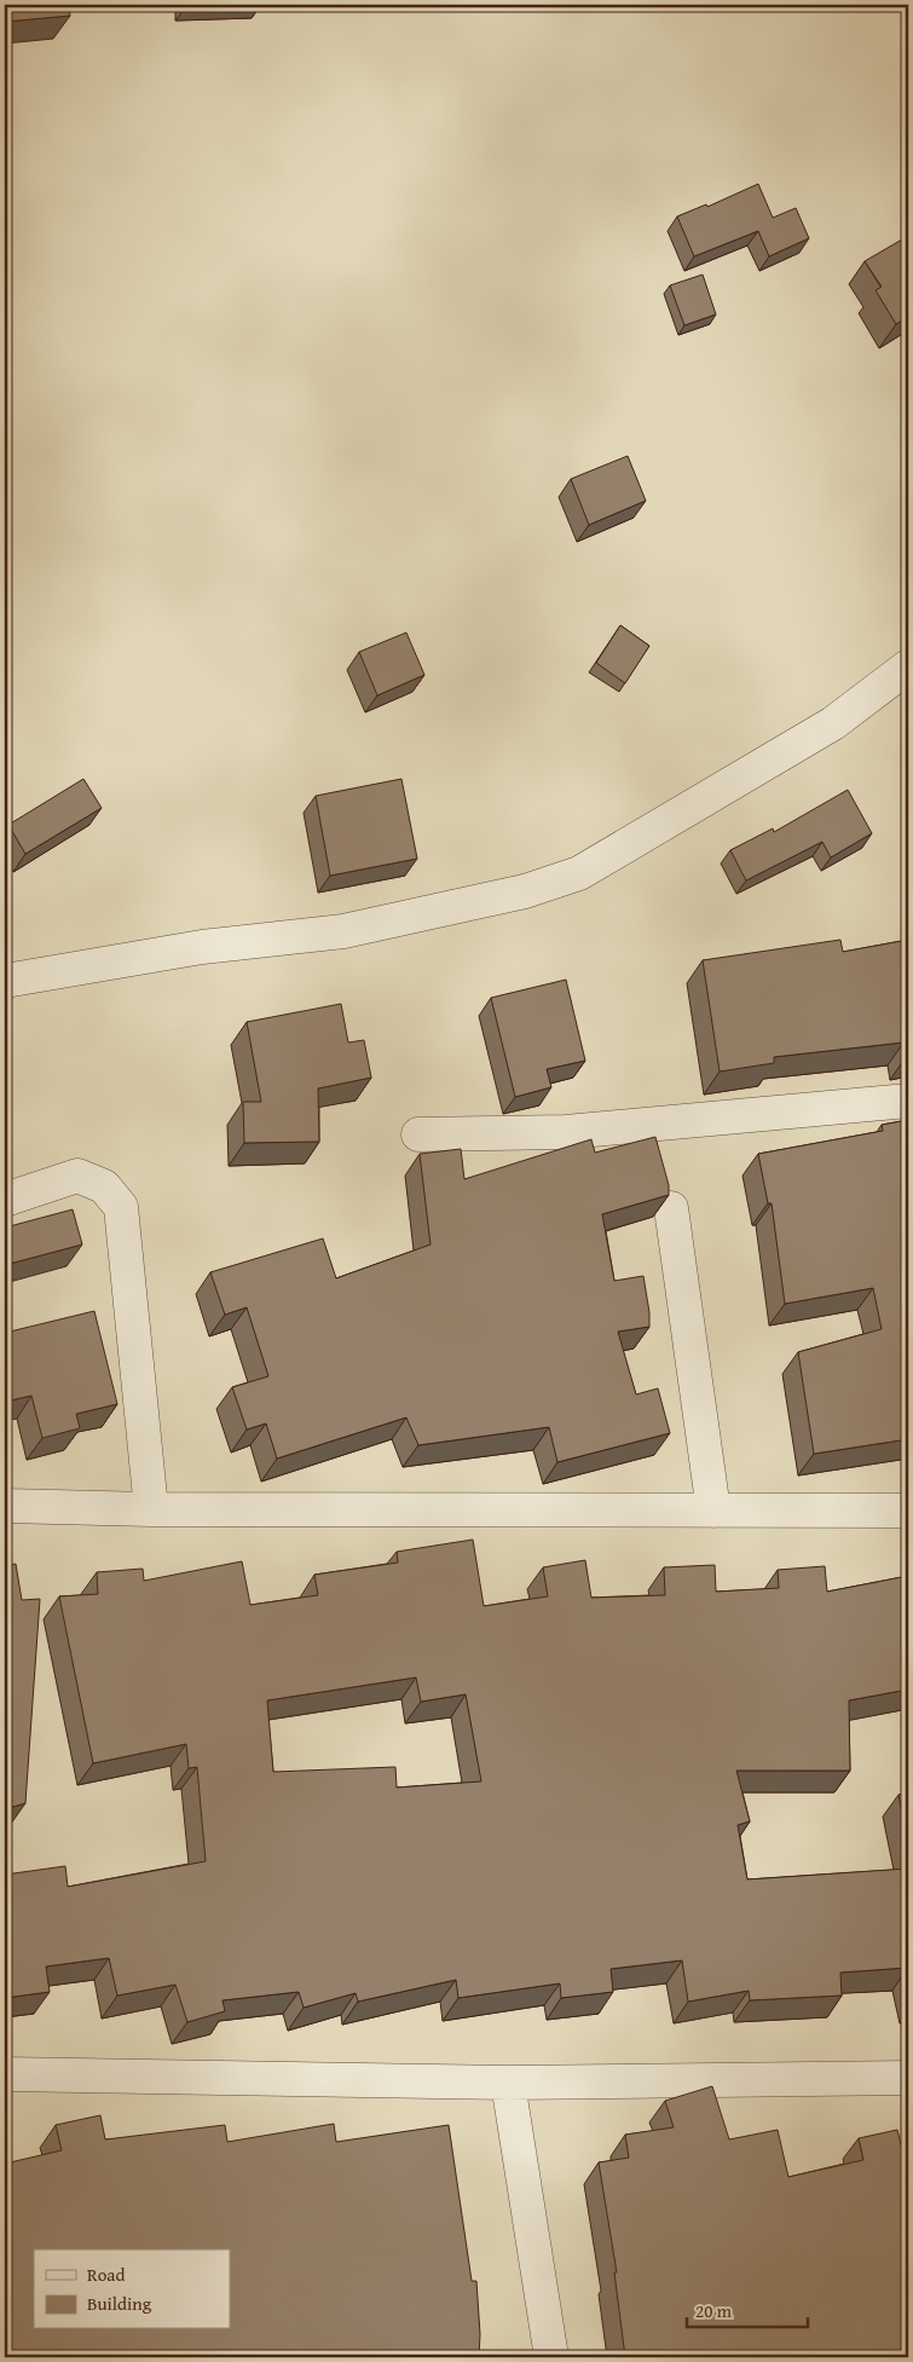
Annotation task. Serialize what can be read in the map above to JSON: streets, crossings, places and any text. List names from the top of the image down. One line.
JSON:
{"legend":["Road","Building"],"scale_bar":"20 m"}
